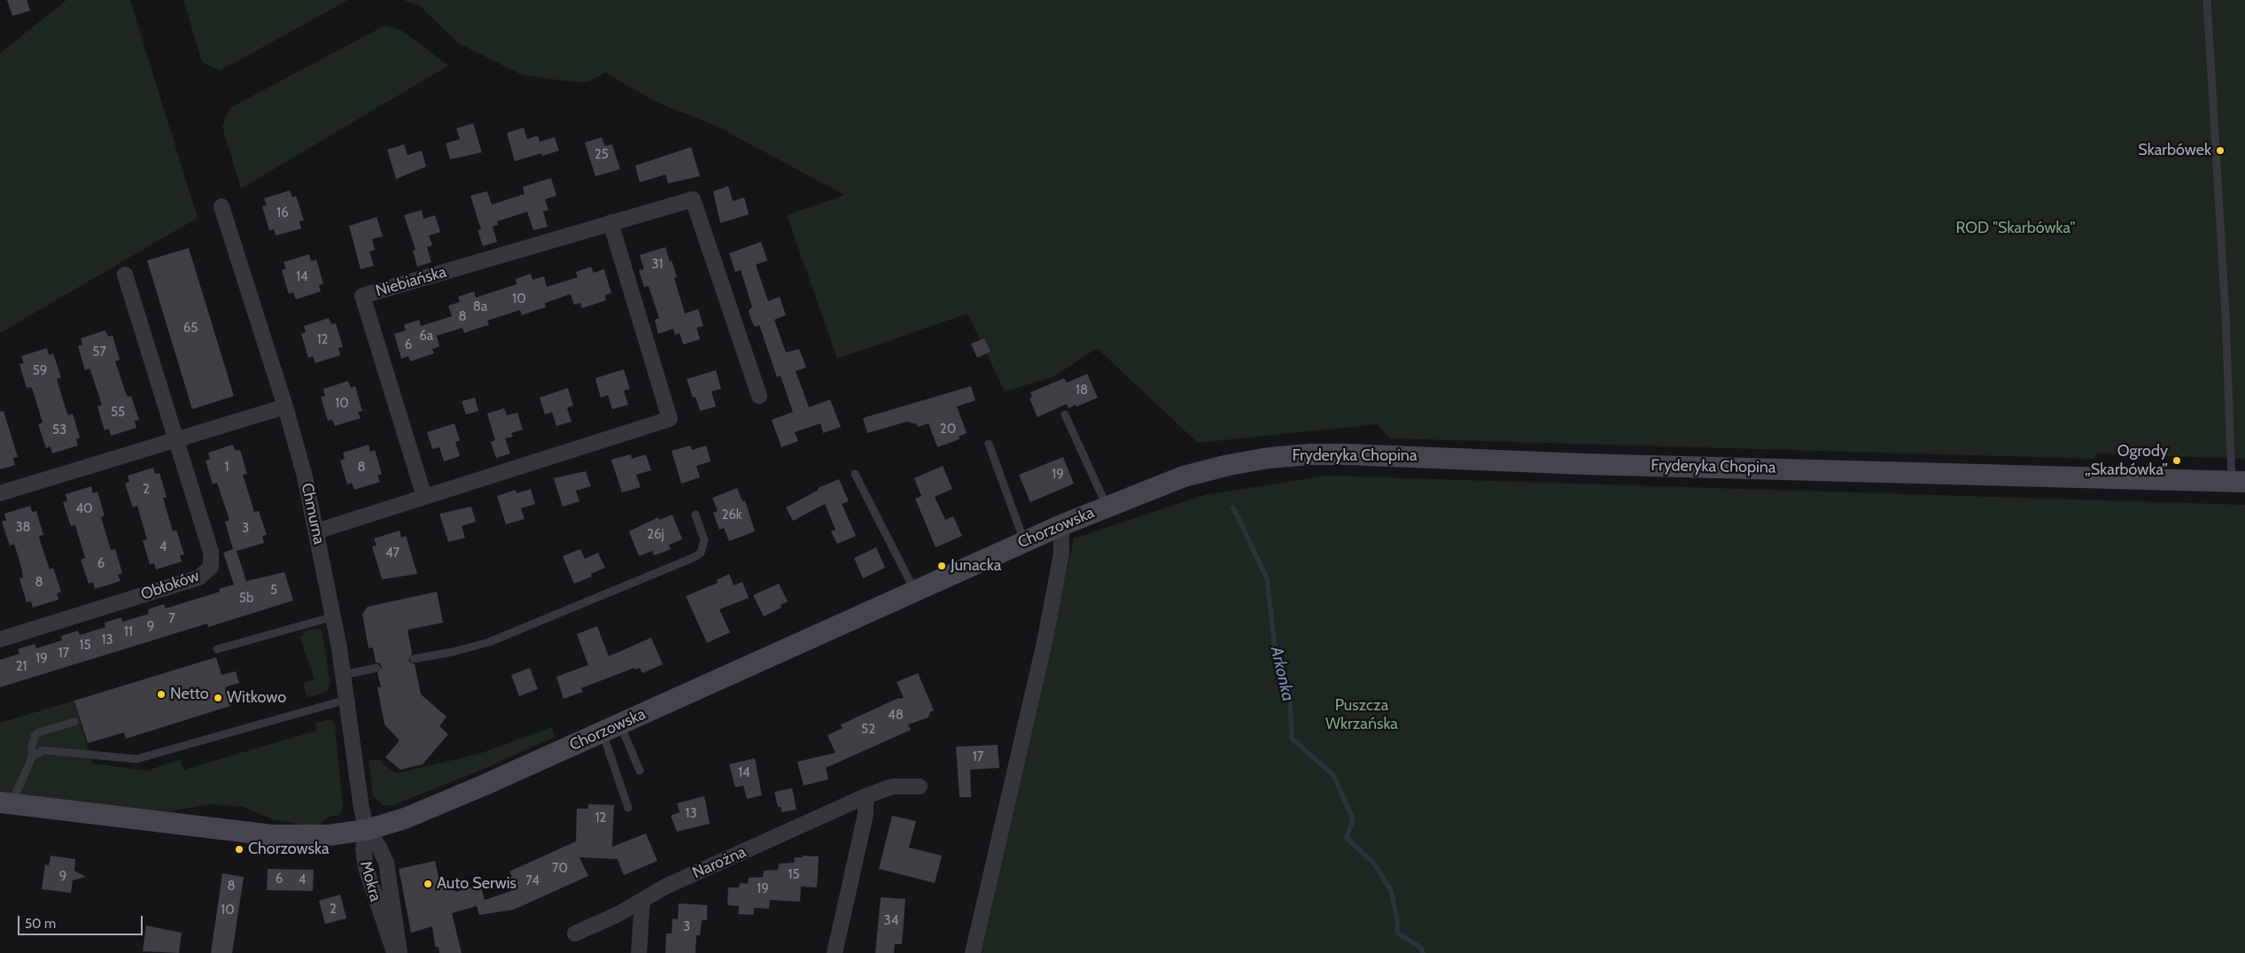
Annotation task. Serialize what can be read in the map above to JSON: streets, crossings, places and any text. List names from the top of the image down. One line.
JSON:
{"streets":{"street":["Niebiańska","Fryderyka Chopina","Chmurna","Chorzowska","Obłoków","Narożna","Mokra"]},"crossings":[["Fryderyka Chopina","Chorzowska"],["Chmurna","Chorzowska"],["Chmurna","Mokra"],["Chorzowska","Mokra"]],"water":["Arkonka"],"parks":["ROD \"Skarbówka\"","Puszcza Wkrzańska"],"places":["Skarbówek","Ogrody „Skarbówka”","Junacka","Netto","Witkowo","Chorzowska","Auto Serwis"],"house_numbers":["25","16","31","14","10","8a","8","65","6a","12","6","57","59","18","10","55","20","53","1","8","19","2","40","26k","38","3","26j","4","47","6","8","5","5b","7","9","11","13","15","17","19","21","48","52","17","14","13","12","70","15","9","6","4","74","8","19","2","10","34","3"],"scale_bar":"50 m"}
